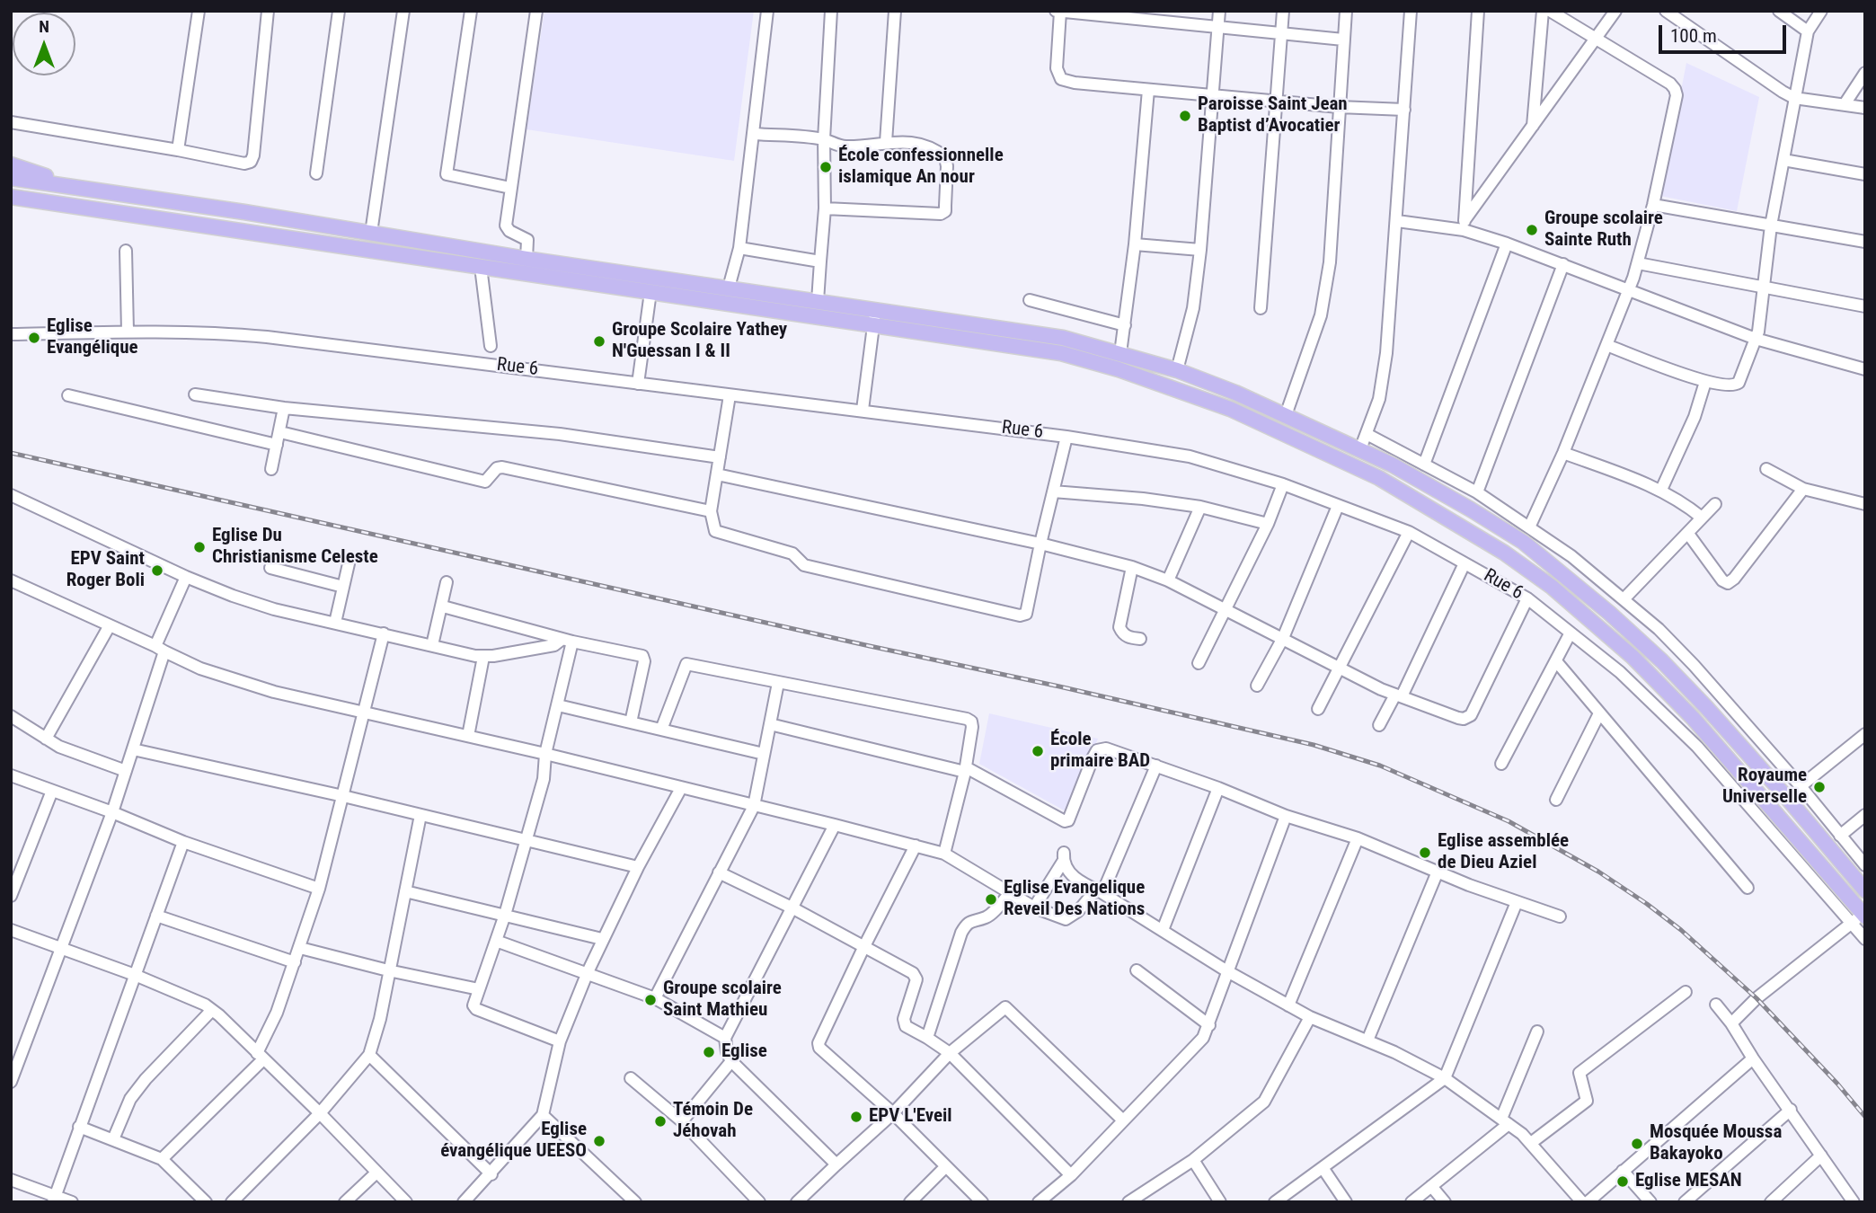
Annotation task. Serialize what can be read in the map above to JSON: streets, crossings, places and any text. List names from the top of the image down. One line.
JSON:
{"streets":{"street":["Rue 6"]},"places":["Paroisse Saint Jean Baptist d’Avocatier","École confessionnelle islamique An nour","Groupe scolaire Sainte Ruth","Eglise Evangélique","Groupe Scolaire Yathey N'Guessan I & II","Eglise Du Christianisme Celeste","EPV Saint Roger Boli","École primaire BAD","Royaume Universelle","Eglise assemblée de Dieu Aziel","Eglise Evangelique Reveil Des Nations","Groupe scolaire Saint Mathieu","Eglise","EPV L'Eveil","Témoin De Jéhovah","Eglise évangélique UEESO","Mosquée Moussa Bakayoko","Eglise MESAN"],"scale_bar":"100 m","north":"top"}
